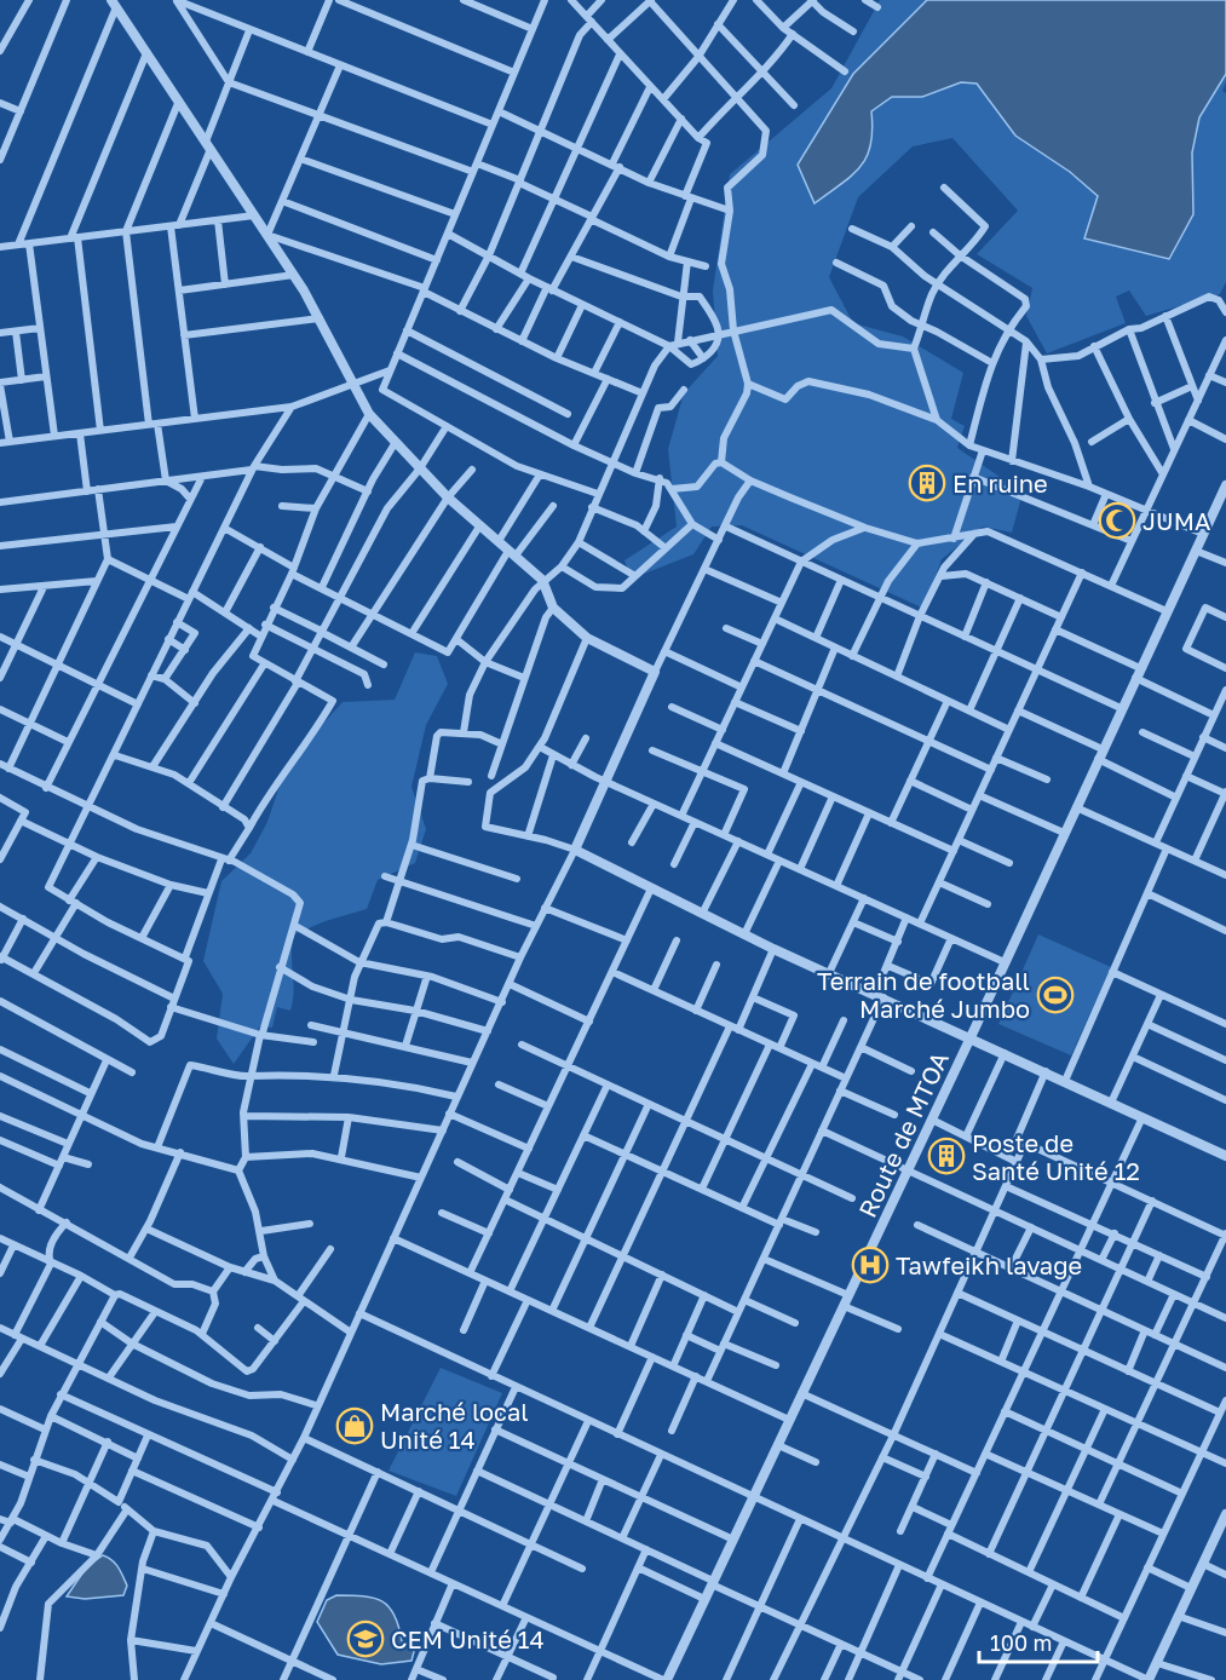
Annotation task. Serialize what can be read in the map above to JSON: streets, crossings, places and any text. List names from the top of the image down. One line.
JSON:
{"streets":{"street":["Route de MTOA"]},"places":{"building":["En ruine","Poste de Santé Unité 12"],"mosque":["JUMA"],"sports":["Terrain de football Marché Jumbo"],"hospital":["Tawfeikh lavage"],"shop":["Marché local Unité 14"],"school or university":["CEM Unité 14"]},"scale_bar":"100 m"}
